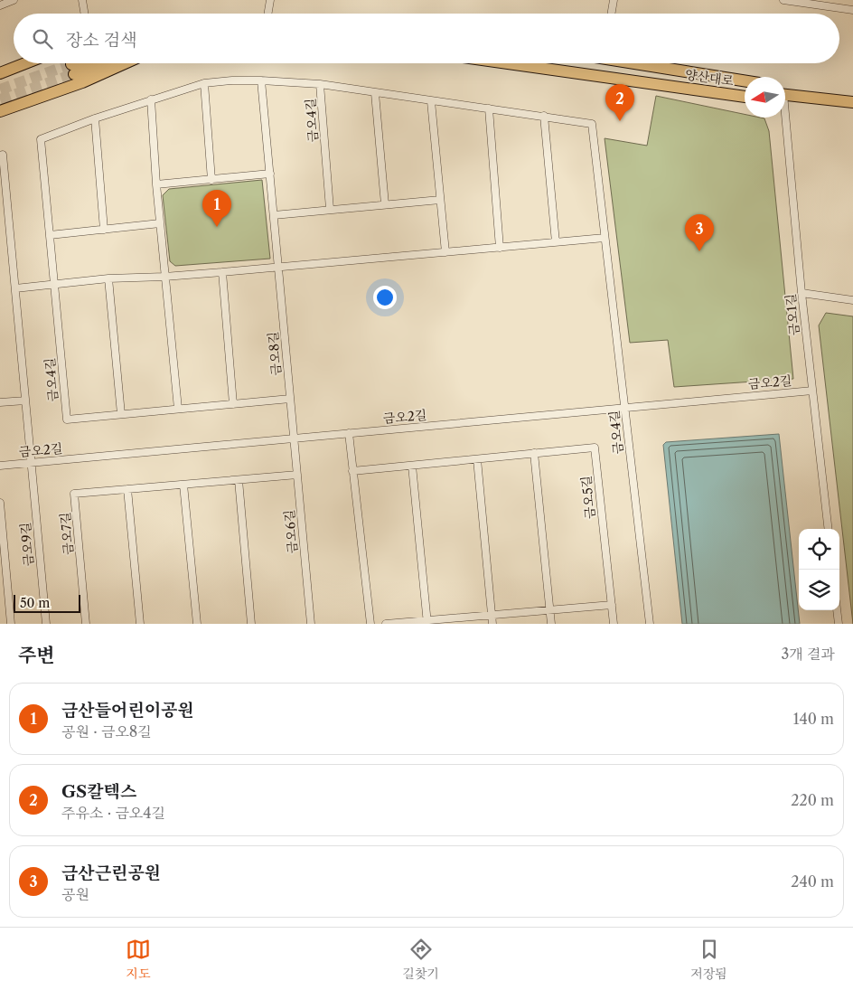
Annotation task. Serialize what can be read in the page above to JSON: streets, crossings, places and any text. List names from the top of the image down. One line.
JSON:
{"streets":{"main road":["양산대로"],"street":["금오4길","금오1길","금오8길","금오2길","금오5길","금오6길","금오7길","금오9길"]},"crossings":[["금오4길","금오8길"],["금오4길","금오2길"],["금오1길","금오2길"],["금오8길","금오2길"],["금오8길","금오6길"],["금오2길","금오6길"],["금오2길","금오9길"],["금오6길","금오7길"]],"scale_bar":"50 m","north":"left","page":{"search":"장소 검색","pins":["2","1","3"],"scale":"50 m","heading":["주변","3개 결과"],"list":[{"mark":"1","name":"금산들어린이공원","note":"공원 · 금오8길","value":"140 m"},{"mark":"2","name":"GS칼텍스","note":"주유소 · 금오4길","value":"220 m"},{"mark":"3","name":"금산근린공원","note":"공원","value":"240 m"}],"nav":["지도","길찾기","저장됨"]}}
